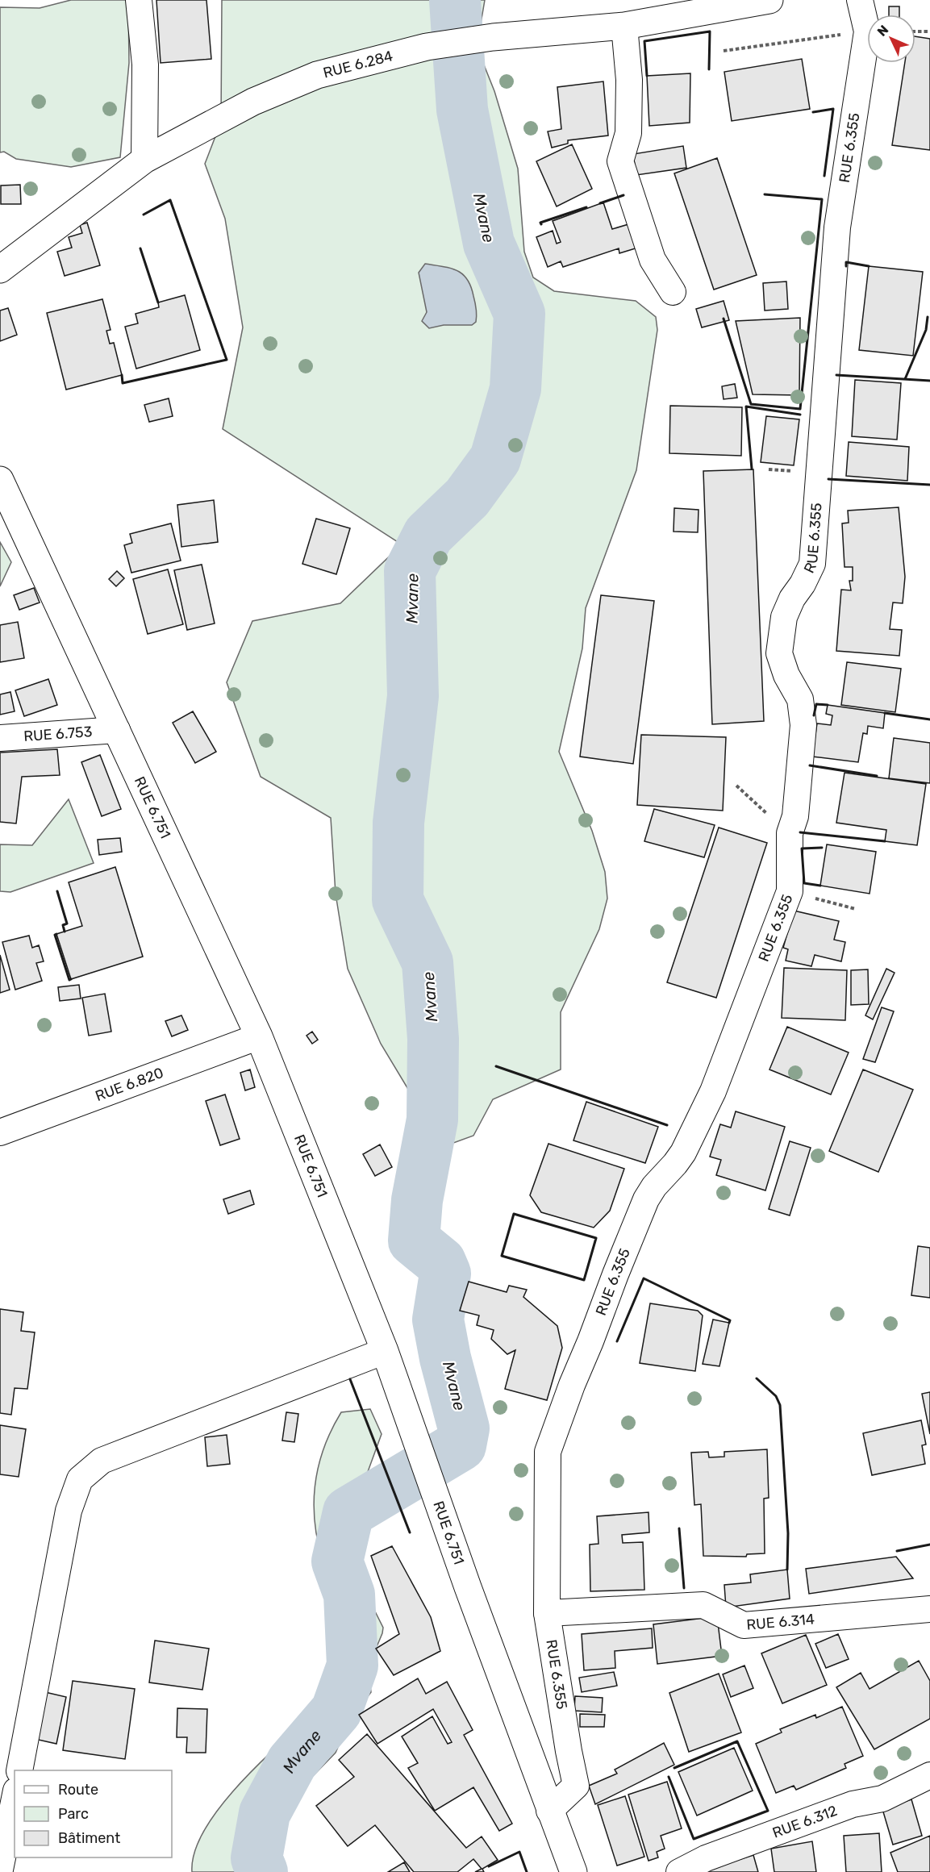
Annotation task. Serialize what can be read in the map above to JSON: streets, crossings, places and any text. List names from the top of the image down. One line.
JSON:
{"streets":{"main road":["RUE 6.284","RUE 6.751"],"street":["RUE 6.355","RUE 6.753","RUE 6.820","RUE 6.314","RUE 6.312"]},"crossings":[["RUE 6.355","RUE 6.751"],["RUE 6.355","RUE 6.314"],["RUE 6.753","RUE 6.751"],["RUE 6.751","RUE 6.820"]],"water":["Mvane"],"legend":["Route","Parc","Bâtiment"],"north":"top left"}
